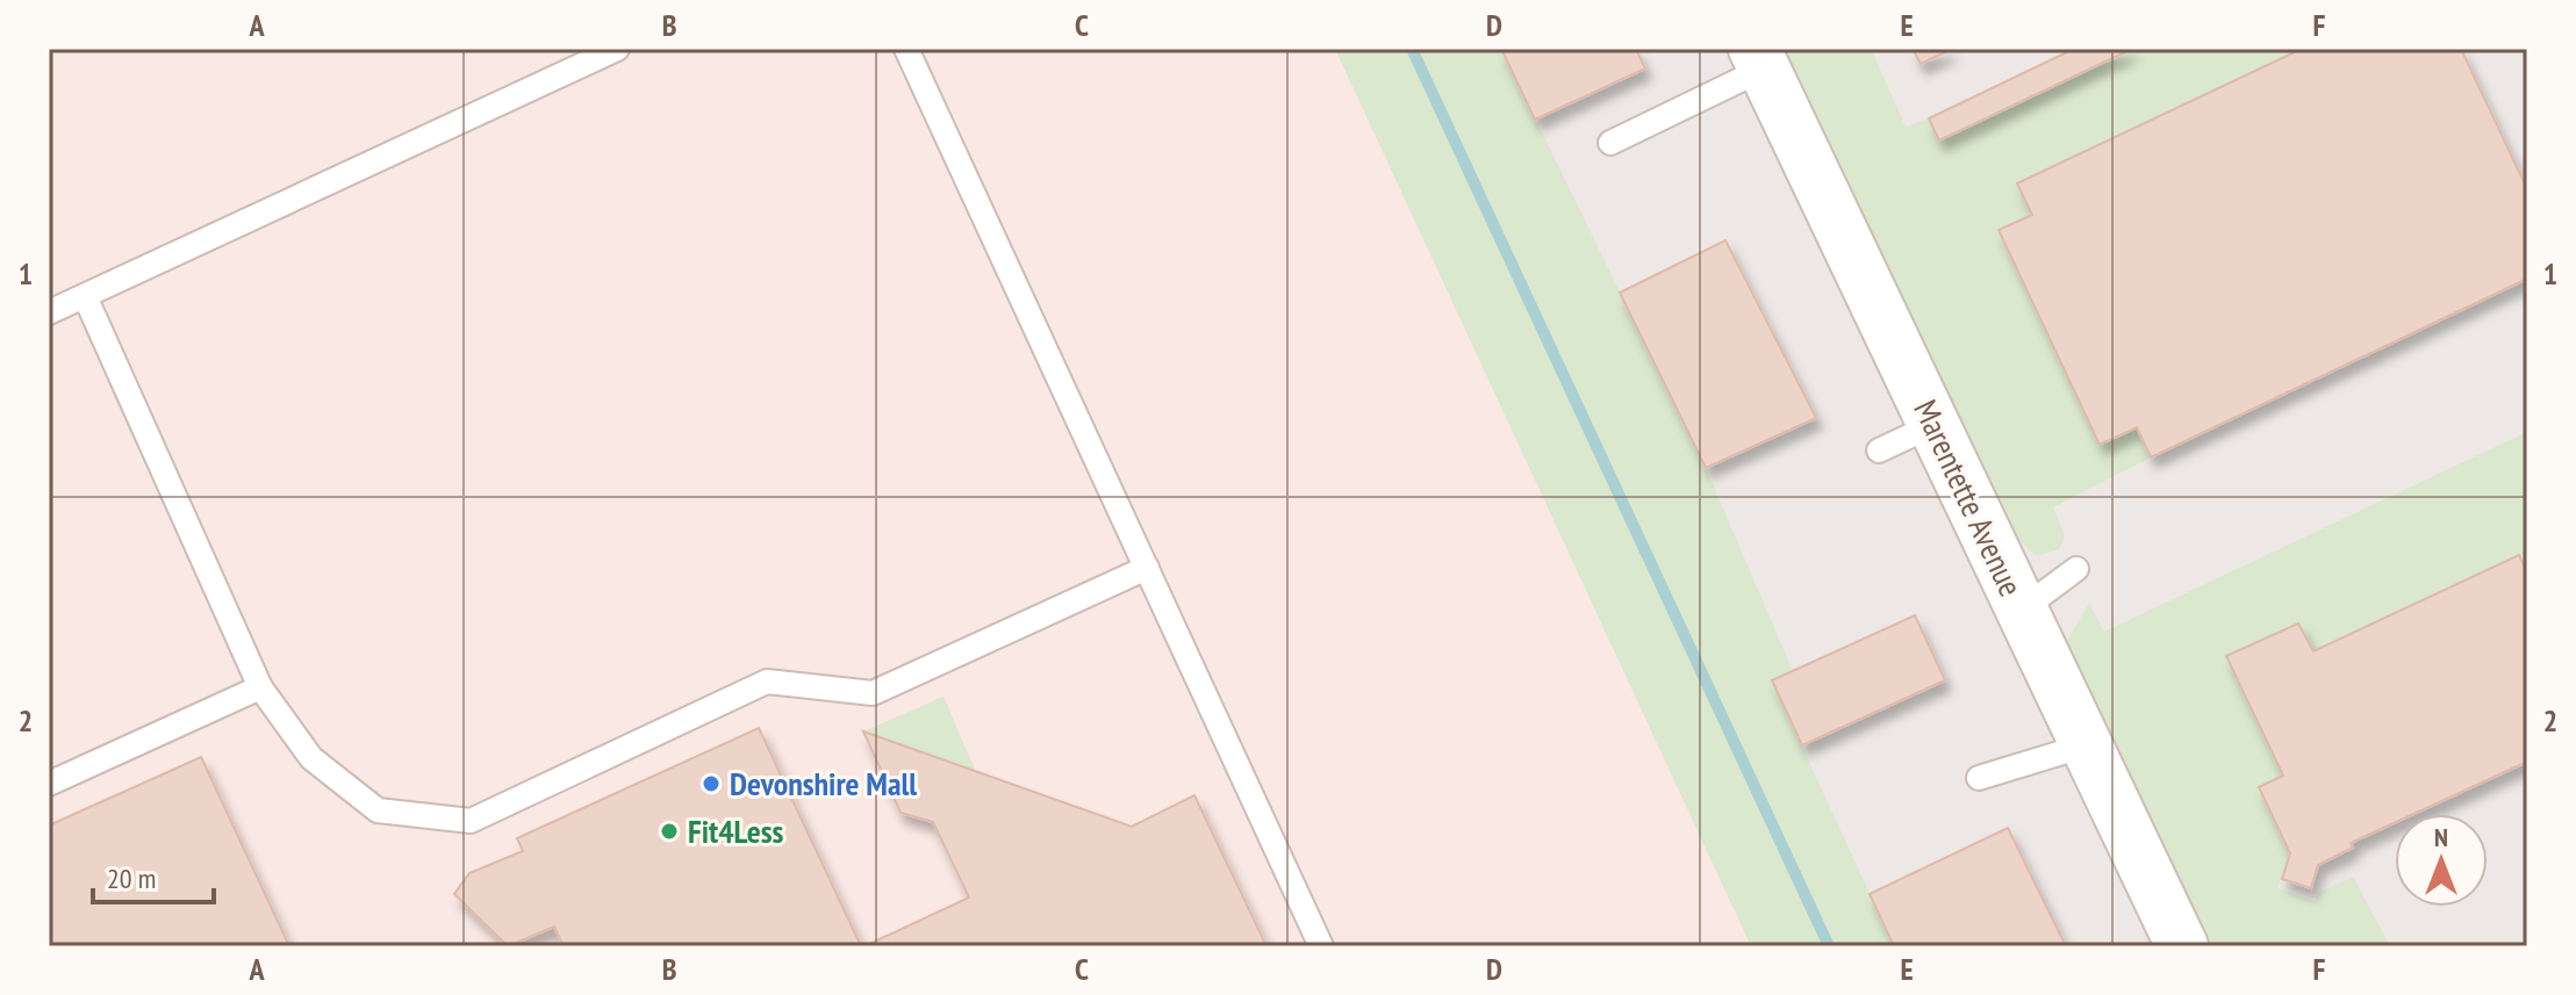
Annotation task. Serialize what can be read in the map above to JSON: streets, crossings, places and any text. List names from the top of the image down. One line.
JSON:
{"streets":{"street":["Marentette Avenue"]},"places":["Devonshire Mall","Fit4Less"],"scale_bar":"20 m","north":"top","grid":{"columns":["A","B","C","D","E","F"],"rows":["1","2"]}}
